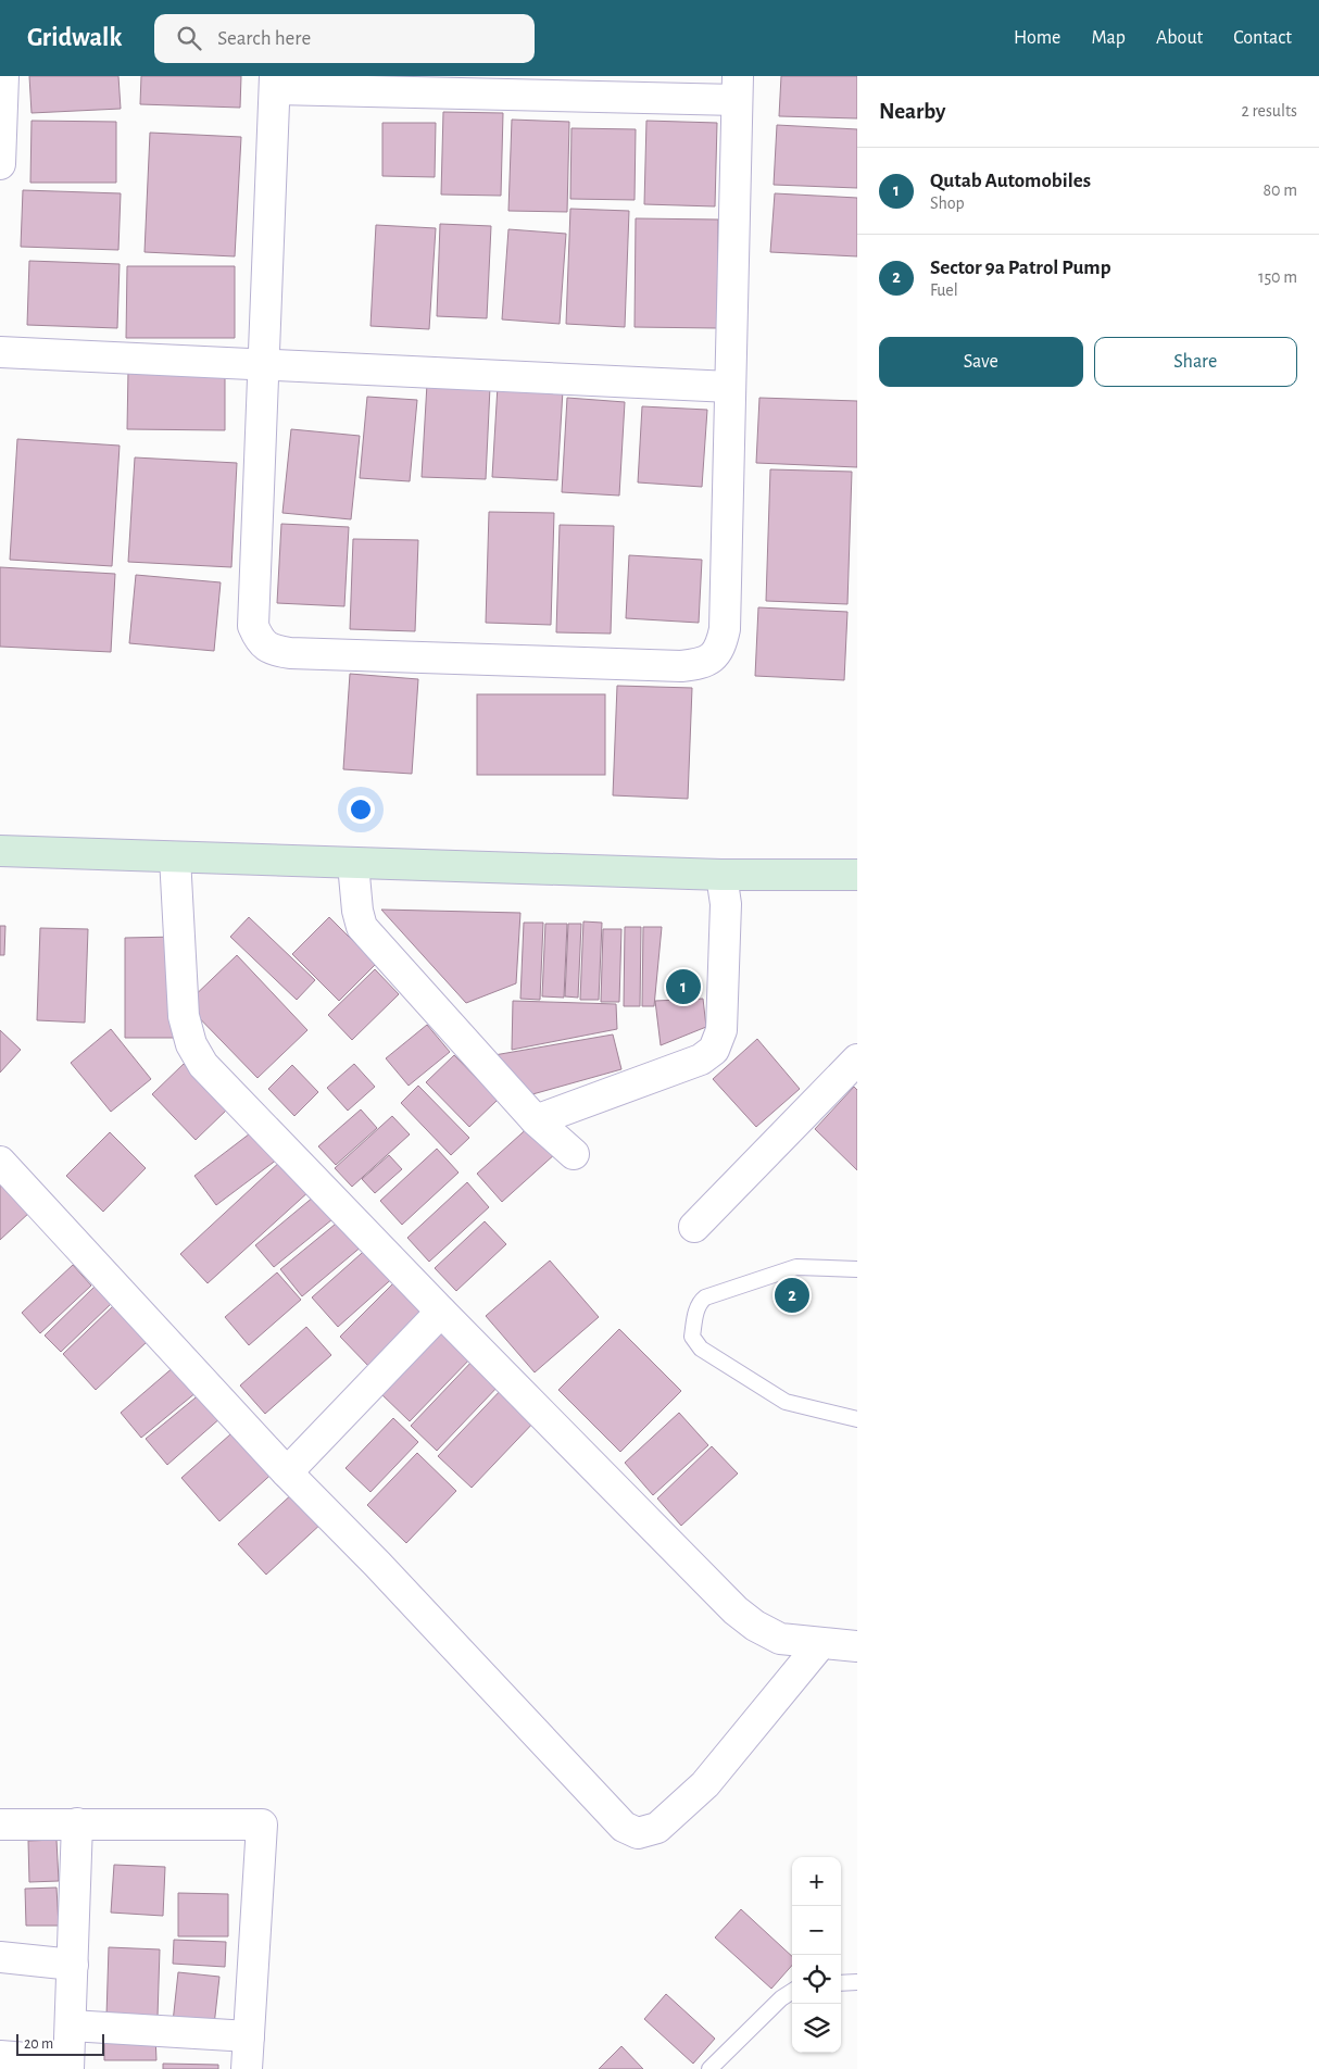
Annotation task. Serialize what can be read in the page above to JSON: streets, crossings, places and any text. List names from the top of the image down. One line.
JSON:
{"scale_bar":"20 m","page":{"header":"Gridwalk","search":"Search here","nav":["Home","Map","About","Contact"],"heading":["Nearby","2 results"],"list":[{"mark":"1","name":"Qutab Automobiles","note":"Shop","value":"80 m"},{"mark":"2","name":"Sector 9a Patrol Pump","note":"Fuel","value":"150 m"}],"buttons":["Save","Share"],"pins":["1","2"],"map_buttons":["+","−"],"scale":"20 m"}}
